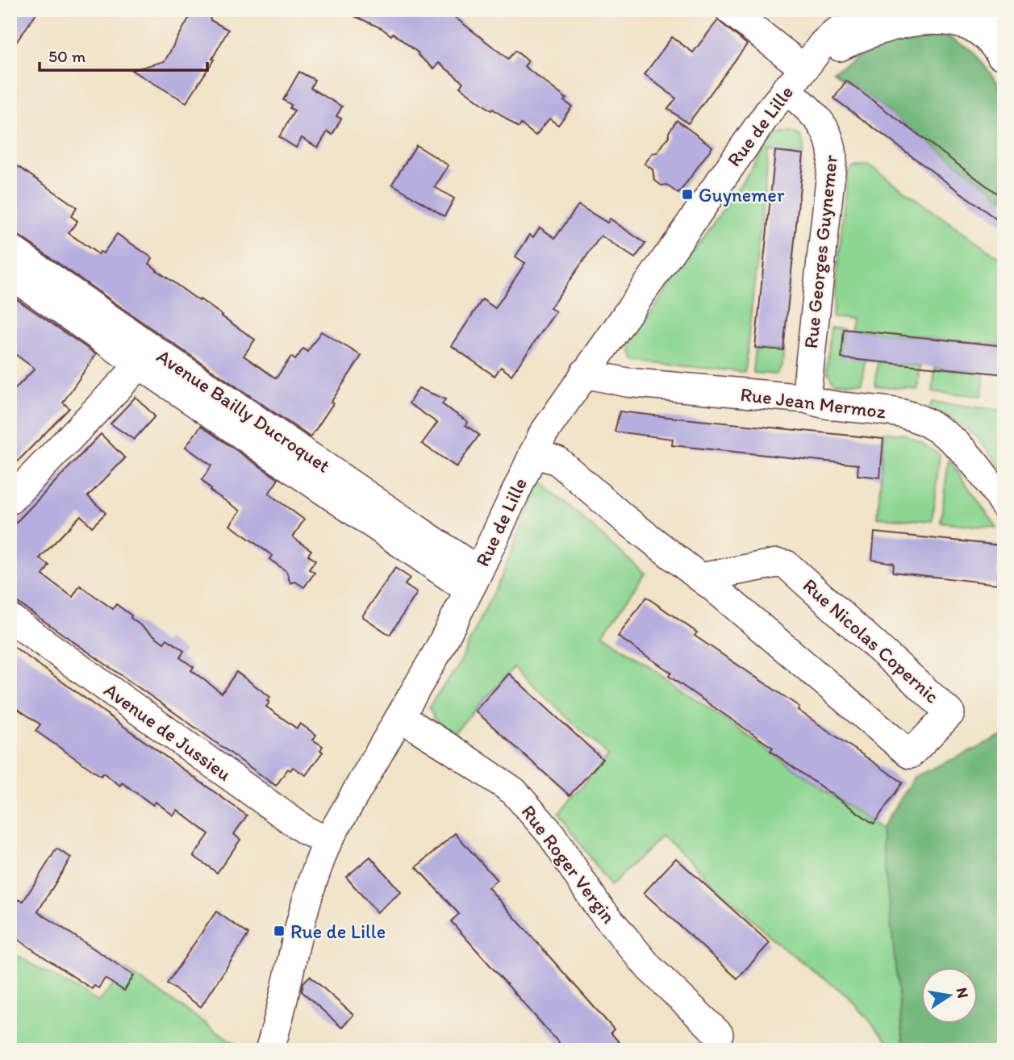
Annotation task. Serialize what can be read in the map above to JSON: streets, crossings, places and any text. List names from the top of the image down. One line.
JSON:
{"streets":{"street":["Rue de Lille","Rue Georges Guynemer","Rue Jean Mermoz","Avenue Bailly Ducroquet","Rue Nicolas Copernic","Avenue de Jussieu","Rue Roger Vergin"]},"crossings":[["Rue de Lille","Rue Georges Guynemer"],["Rue de Lille","Rue Jean Mermoz"],["Rue de Lille","Avenue Bailly Ducroquet"],["Rue de Lille","Rue Nicolas Copernic"],["Rue de Lille","Avenue de Jussieu"],["Rue de Lille","Rue Roger Vergin"],["Rue Georges Guynemer","Rue Jean Mermoz"]],"places":{"transit":["Guynemer","Rue de Lille"]},"scale_bar":"50 m","north":"right"}
